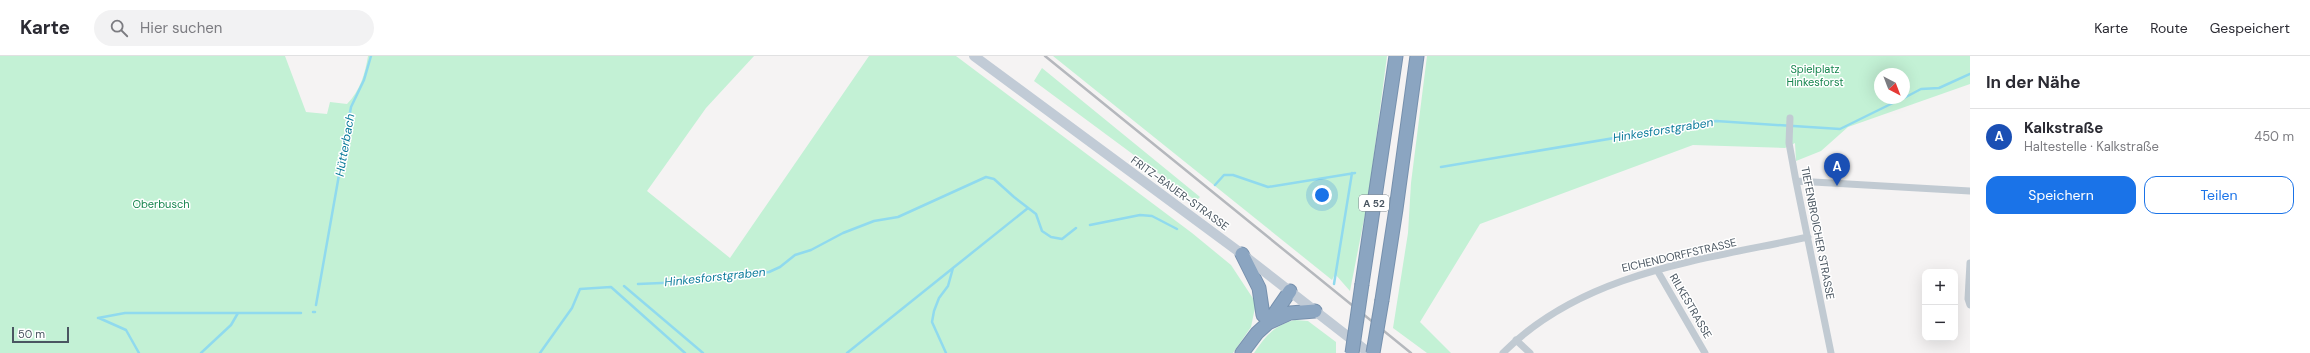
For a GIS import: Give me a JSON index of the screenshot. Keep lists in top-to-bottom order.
{
  "streets": {
    "highway": ["A 52"],
    "main road": ["FRITZ-BAUER-STRASSE"],
    "street": ["TIEFENBROICHER STRASSE", "EICHENDORFFSTRASSE", "RILKESTRASSE"]
  },
  "crossings": [
    ["TIEFENBROICHER STRASSE", "EICHENDORFFSTRASSE"],
    ["EICHENDORFFSTRASSE", "RILKESTRASSE"]
  ],
  "water": ["Hinkesforstgraben", "Hütterbach"],
  "parks": ["Spielplatz Hinkesforst", "Oberbusch"],
  "scale_bar": "50 m",
  "north": "bottom right",
  "page": {
    "header": "Karte",
    "search": "Hier suchen",
    "nav": ["Karte", "Route", "Gespeichert"],
    "heading": "In der Nähe",
    "list": [
      {
        "mark": "A",
        "name": "Kalkstraße",
        "note": "Haltestelle · Kalkstraße",
        "value": "450 m"
      }
    ],
    "pins": "A",
    "buttons": ["Speichern", "Teilen"],
    "map_buttons": ["+", "−"],
    "scale": "50 m"
  }
}
